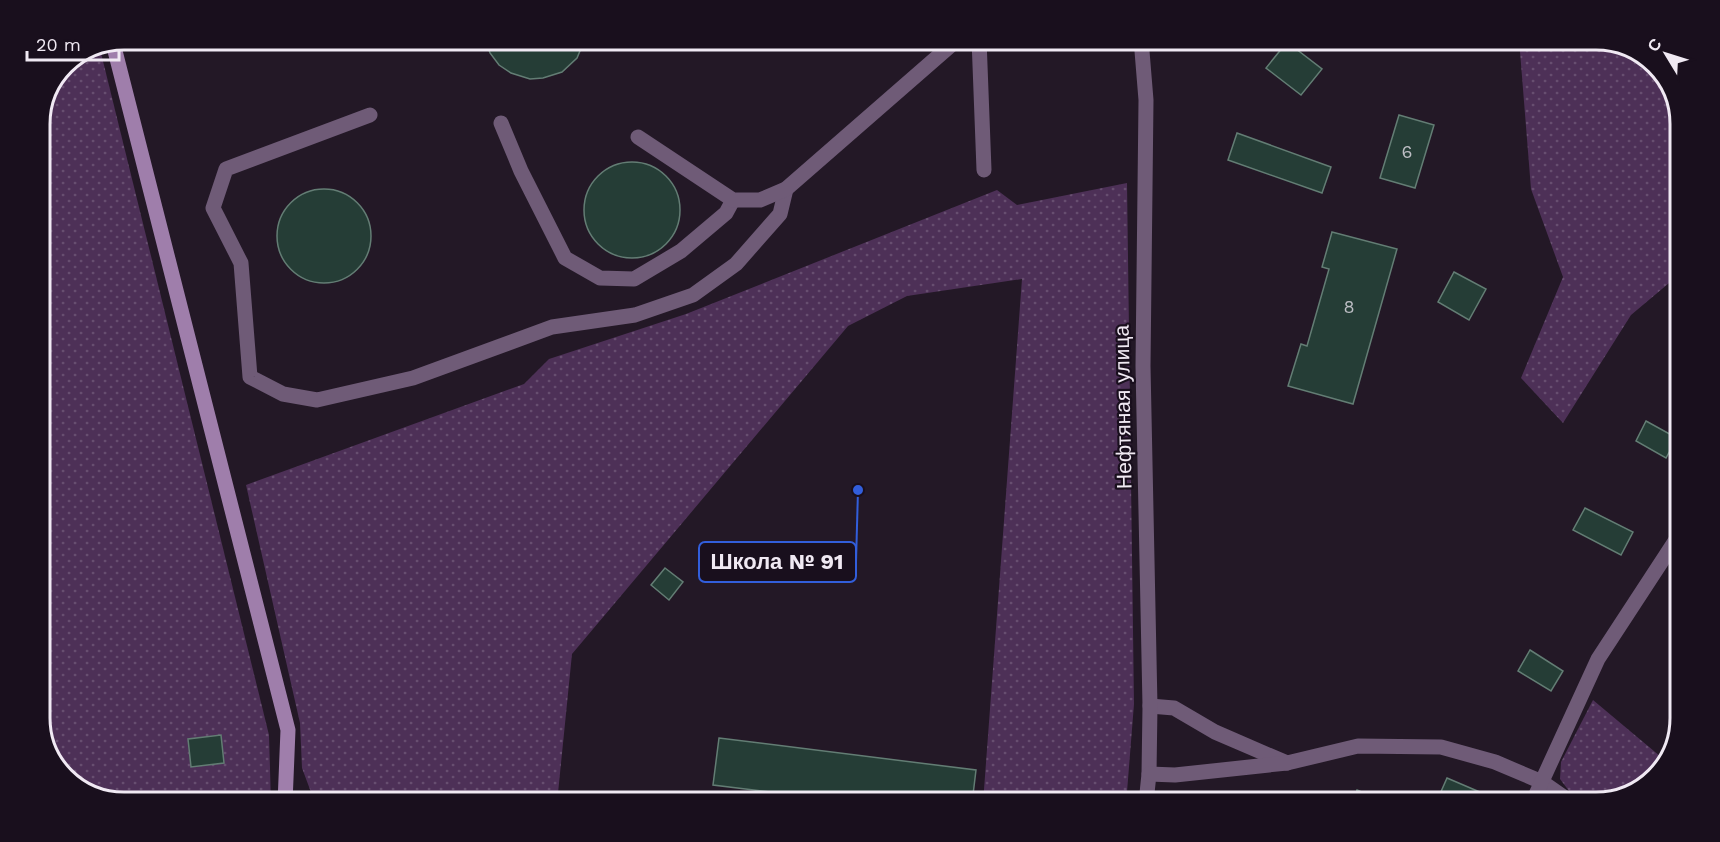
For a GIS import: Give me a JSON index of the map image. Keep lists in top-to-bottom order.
{
  "streets": {
    "street": ["Нефтяная улица"]
  },
  "places": ["Школа № 91"],
  "house_numbers": ["6", "8"],
  "scale_bar": "20 m",
  "north": "top left"
}
